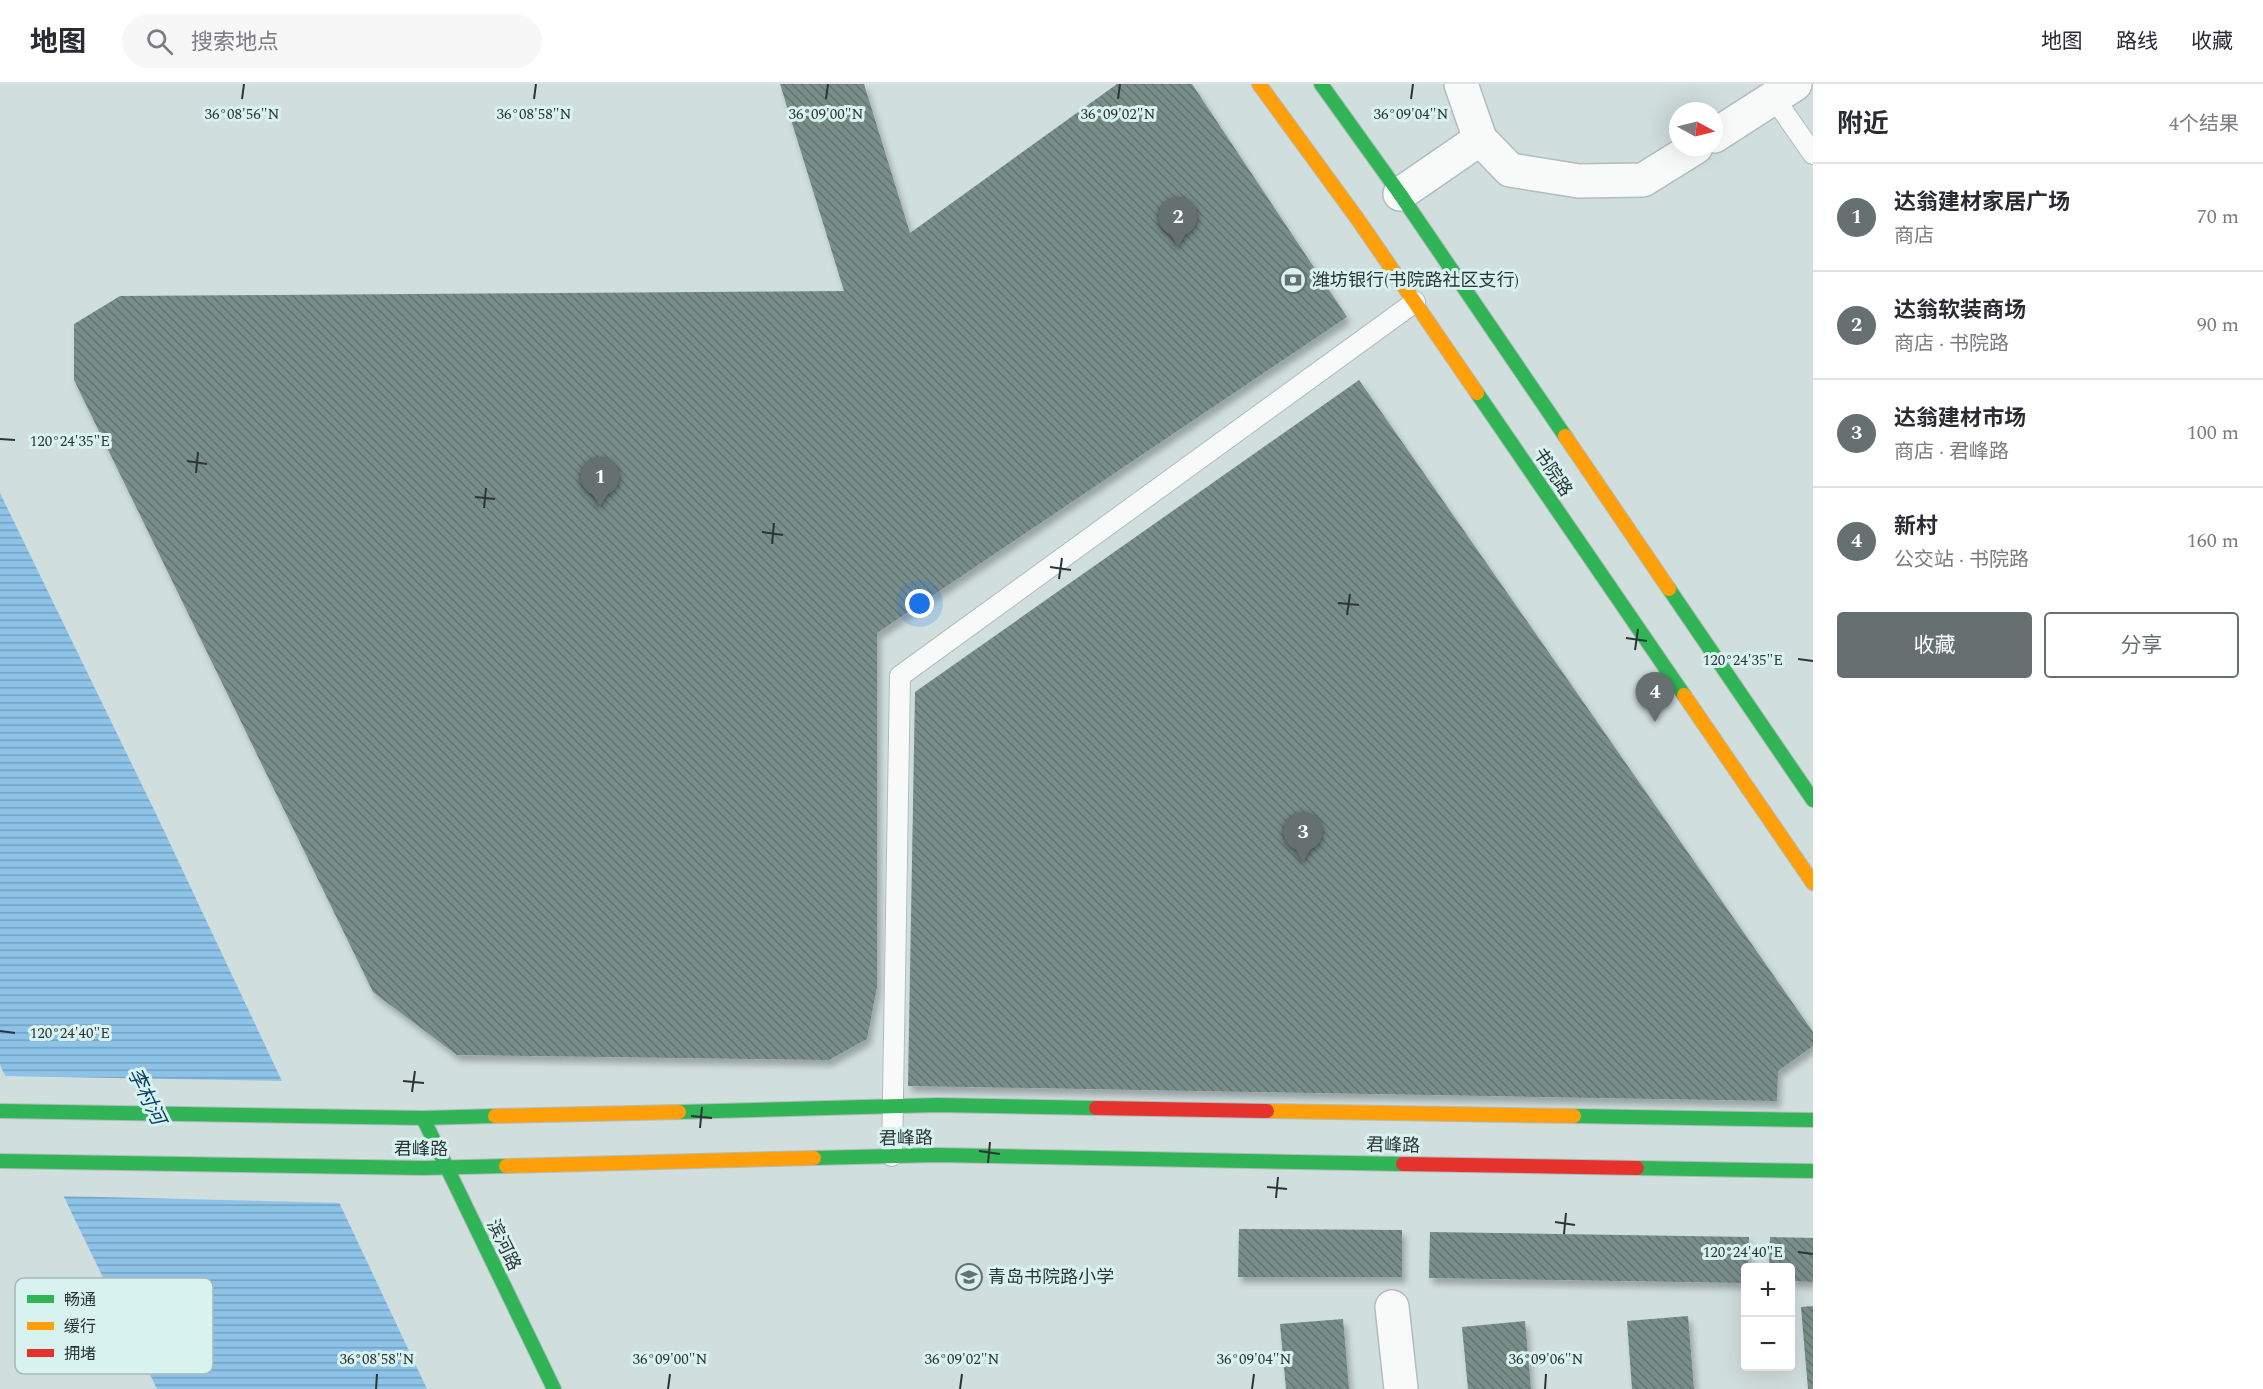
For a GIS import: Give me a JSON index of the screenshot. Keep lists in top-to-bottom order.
{
  "streets": {
    "main road": ["书院路", "君峰路", "滨河路"]
  },
  "crossings": [
    ["君峰路", "滨河路"]
  ],
  "water": ["李村河"],
  "places": {
    "bank": ["潍坊银行(书院路社区支行)"],
    "school or university": ["青岛书院路小学"]
  },
  "legend": ["畅通", "缓行", "拥堵"],
  "north": "right",
  "page": {
    "header": "地图",
    "search": "搜索地点",
    "nav": ["地图", "路线", "收藏"],
    "heading": ["附近", "4个结果"],
    "list": [
      {
        "mark": "1",
        "name": "达翁建材家居广场",
        "note": "商店",
        "value": "70 m"
      },
      {
        "mark": "2",
        "name": "达翁软装商场",
        "note": "商店 · 书院路",
        "value": "90 m"
      },
      {
        "mark": "3",
        "name": "达翁建材市场",
        "note": "商店 · 君峰路",
        "value": "100 m"
      },
      {
        "mark": "4",
        "name": "新村",
        "note": "公交站 · 书院路",
        "value": "160 m"
      }
    ],
    "pins": [
      "2",
      "1",
      "4",
      "3"
    ],
    "buttons": ["收藏", "分享"],
    "map_buttons": ["+", "−"]
  },
  "coordinates": [
    "36°08'56\"N",
    "36°08'58\"N",
    "36°09'00\"N",
    "36°09'02\"N",
    "36°09'04\"N",
    "120°24'35\"E",
    "120°24'40\"E",
    "36°09'06\"N"
  ]
}
